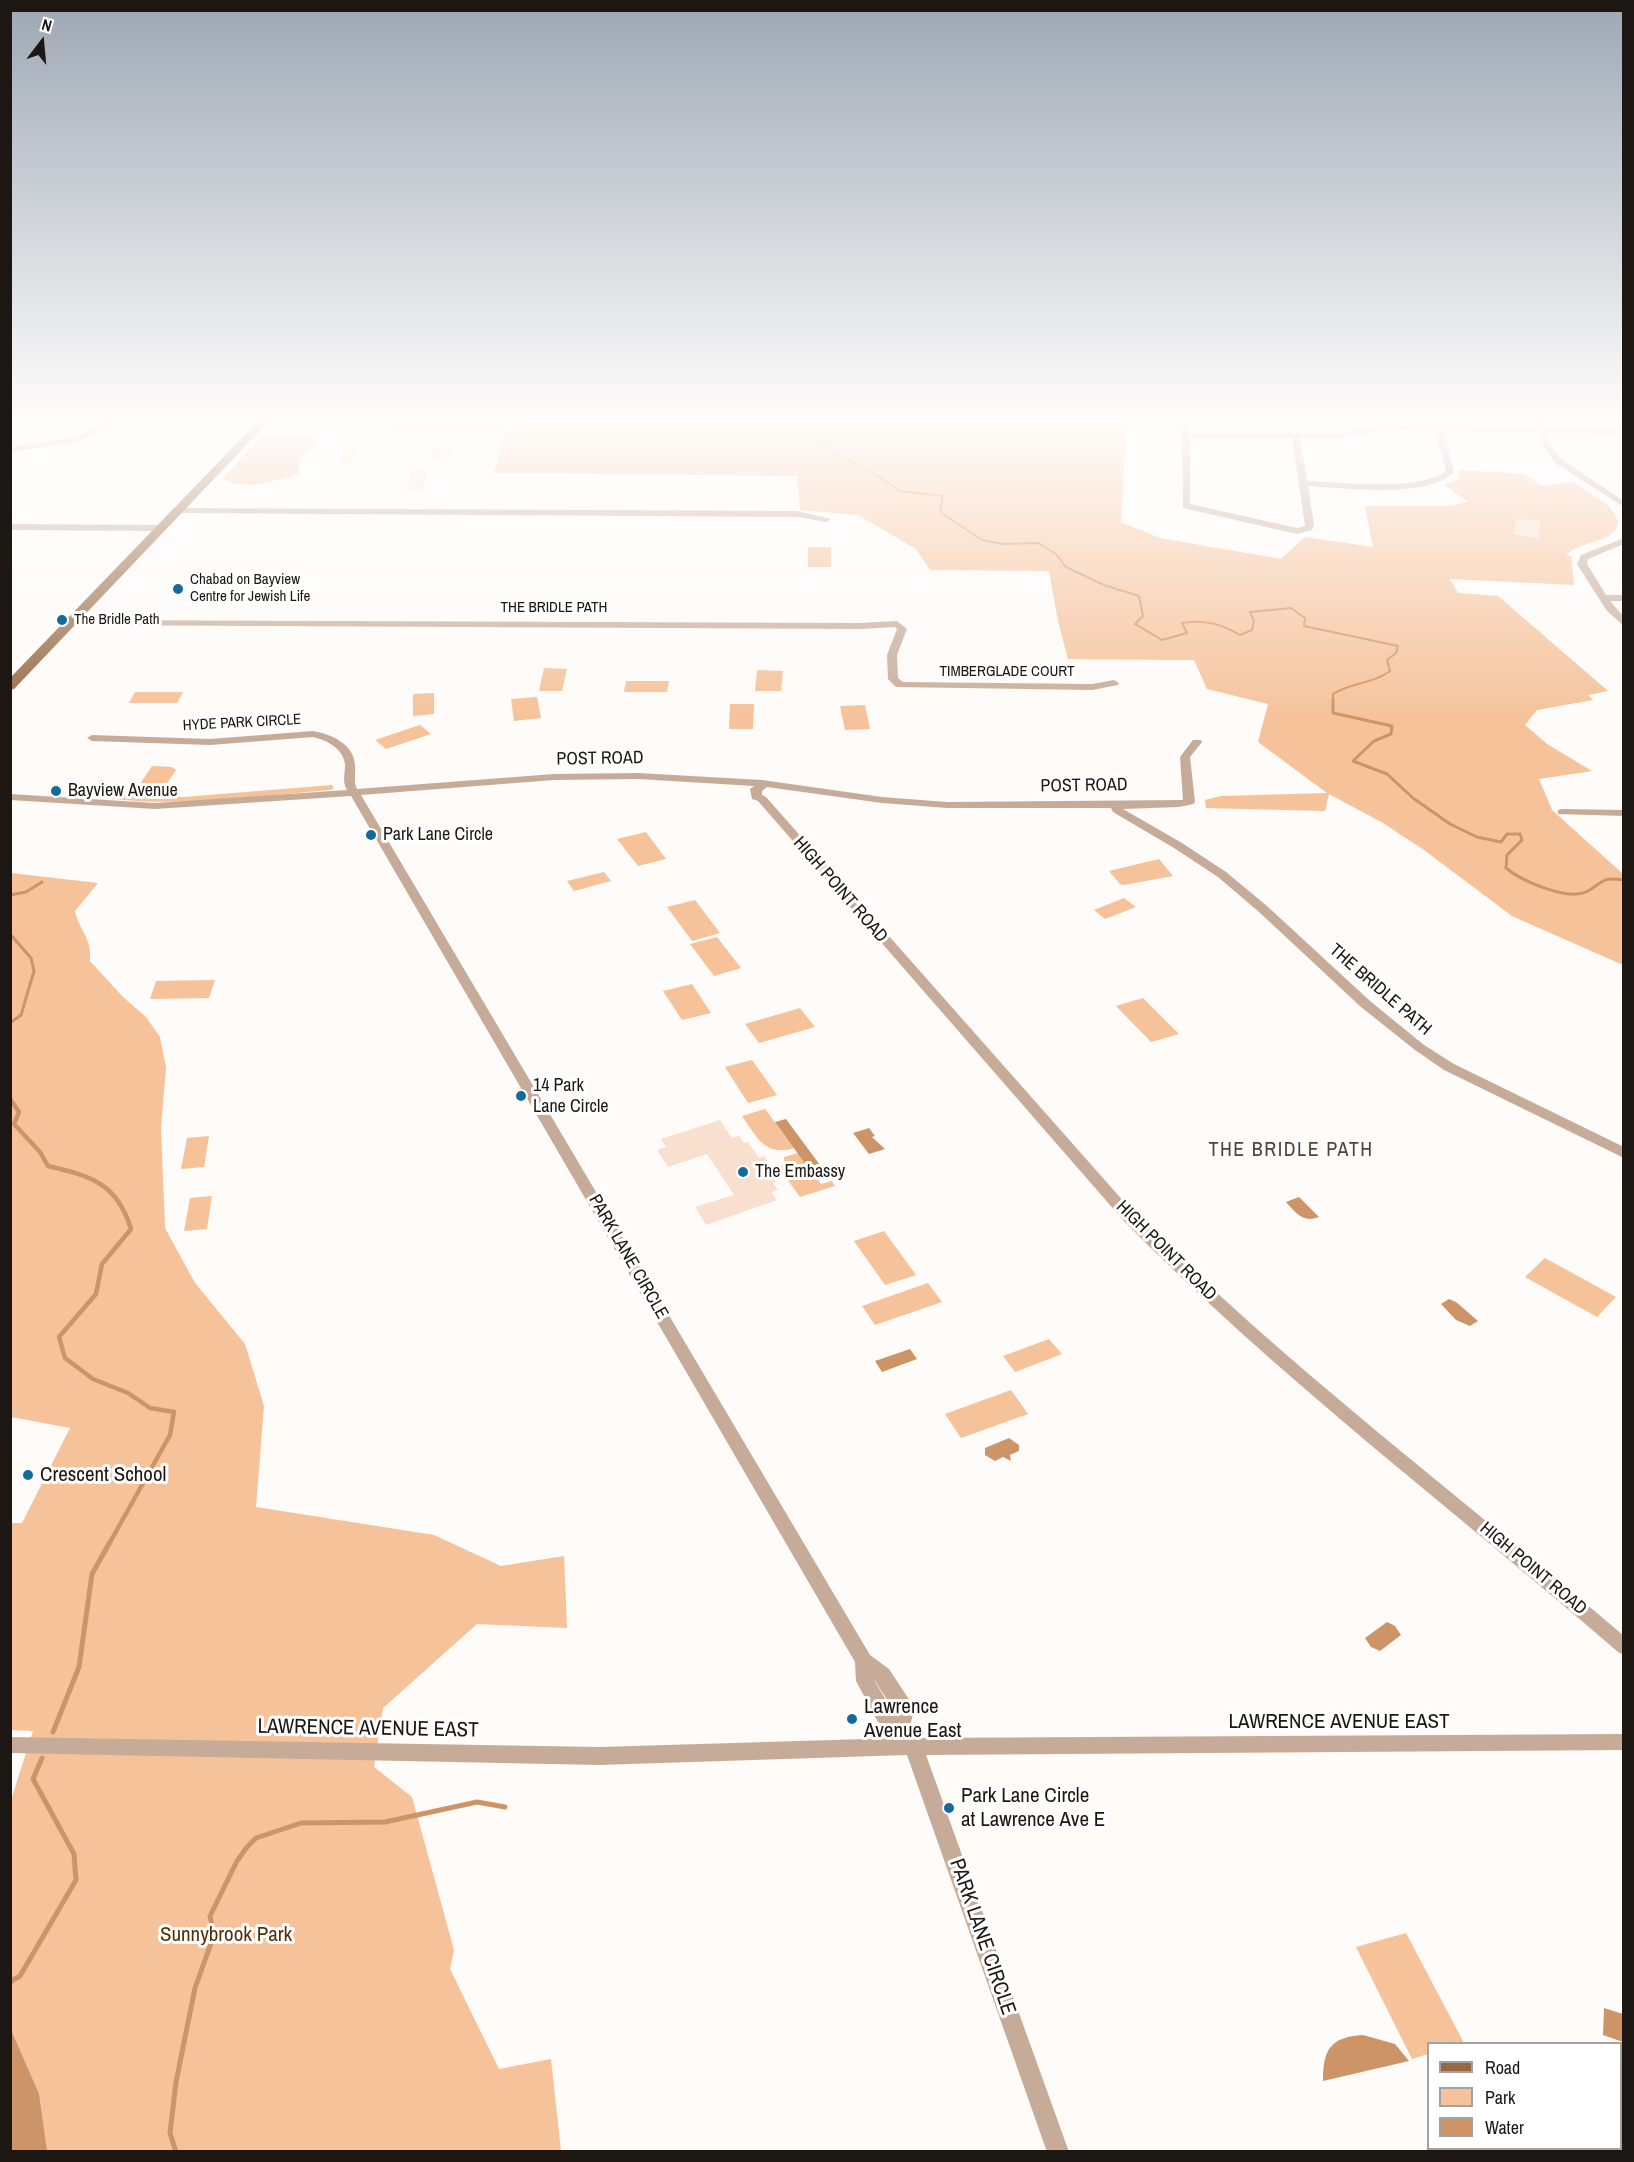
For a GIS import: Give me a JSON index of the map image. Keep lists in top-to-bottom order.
{
  "streets": {
    "street": [
      "THE BRIDLE PATH",
      "TIMBERGLADE COURT",
      "HYDE PARK CIRCLE",
      "POST ROAD",
      "HIGH POINT ROAD",
      "PARK LANE CIRCLE",
      "LAWRENCE AVENUE EAST"
    ]
  },
  "crossings": [
    ["THE BRIDLE PATH", "TIMBERGLADE COURT"],
    ["THE BRIDLE PATH", "POST ROAD"],
    ["HYDE PARK CIRCLE", "POST ROAD"],
    ["HYDE PARK CIRCLE", "PARK LANE CIRCLE"],
    ["POST ROAD", "HIGH POINT ROAD"],
    ["POST ROAD", "PARK LANE CIRCLE"],
    ["PARK LANE CIRCLE", "LAWRENCE AVENUE EAST"]
  ],
  "districts": ["THE BRIDLE PATH"],
  "parks": ["Sunnybrook Park"],
  "places": [
    "Chabad on Bayview Centre for Jewish Life",
    "The Bridle Path",
    "Bayview Avenue",
    "Park Lane Circle",
    "14 Park Lane Circle",
    "The Embassy",
    "Crescent School",
    "Lawrence Avenue East",
    "Park Lane Circle at Lawrence Ave E"
  ],
  "legend": ["Road", "Park", "Water"],
  "north": "top"
}
